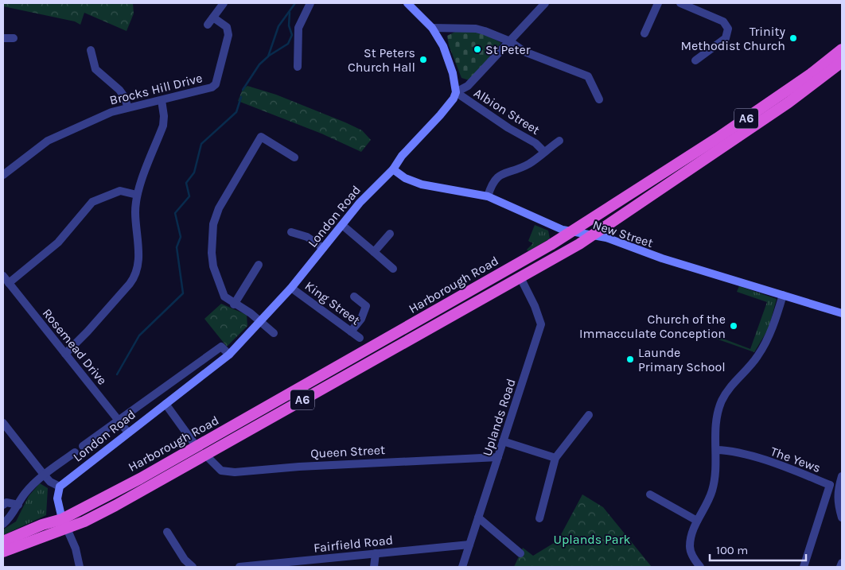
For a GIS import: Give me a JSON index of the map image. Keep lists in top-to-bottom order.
{
  "streets": {
    "highway": ["A6", "Harborough Road"],
    "main road": ["London Road", "New Street"],
    "street": [
      "Brocks Hill Drive",
      "Albion Street",
      "King Street",
      "Rosemead Drive",
      "Uplands Road",
      "Queen Street",
      "The Yews",
      "Fairfield Road"
    ]
  },
  "crossings": [
    ["Albion Street", "London Road"],
    ["A6", "New Street"],
    ["A6", "Harborough Road"],
    ["A6", "Uplands Road"],
    ["London Road", "New Street"],
    ["London Road", "King Street"],
    ["London Road", "Rosemead Drive"],
    ["Harborough Road", "Uplands Road"],
    ["Harborough Road", "Queen Street"],
    ["Uplands Road", "Queen Street"],
    ["Uplands Road", "Fairfield Road"]
  ],
  "parks": ["Uplands Park"],
  "places": [
    "Trinity Methodist Church",
    "St Peter",
    "St Peters Church Hall",
    "Church of the Immacculate Conception",
    "Launde Primary School"
  ],
  "scale_bar": "100 m"
}
